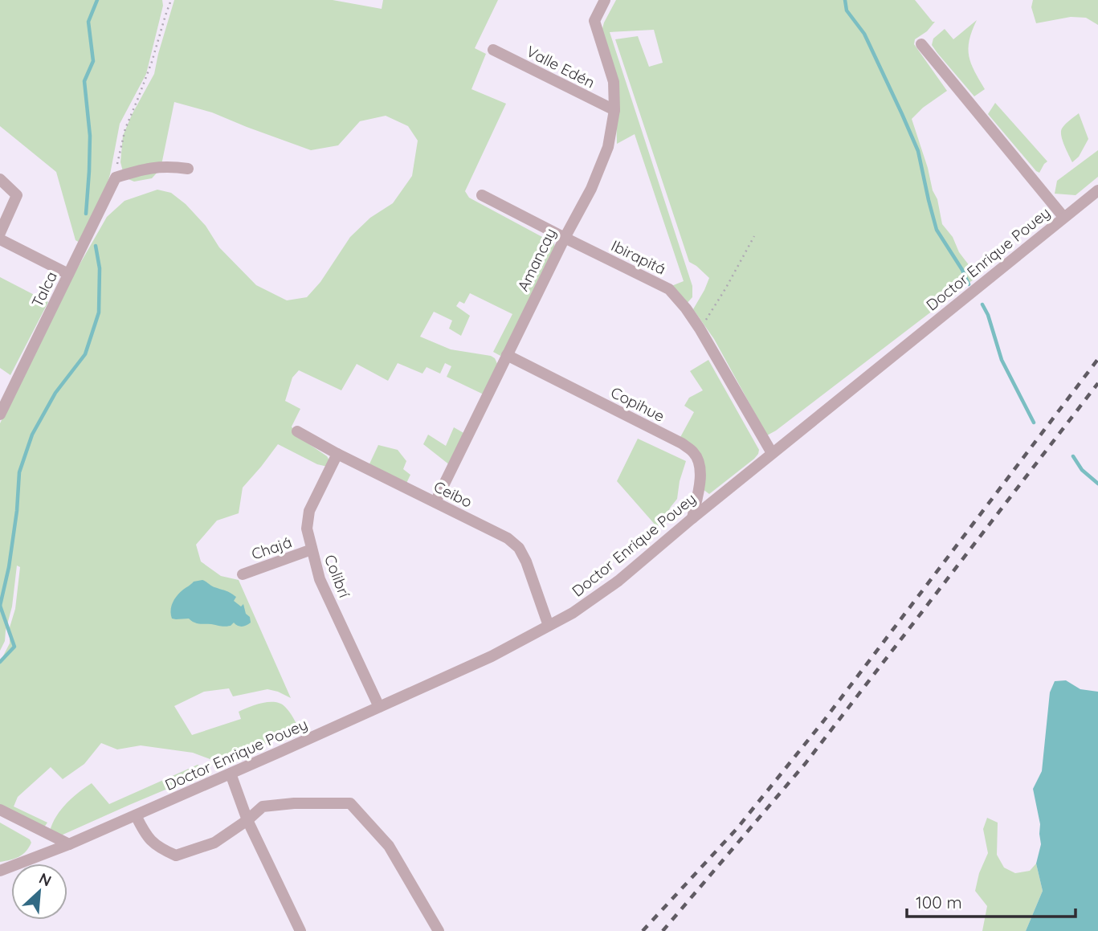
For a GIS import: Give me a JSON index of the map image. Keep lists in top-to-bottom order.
{
  "streets": {
    "street": [
      "Valle Edén",
      "Ibirapitá",
      "Doctor Enrique Pouey",
      "Amancay",
      "Talca",
      "Copihue",
      "Ceibo",
      "Chajá",
      "Colibrí"
    ]
  },
  "crossings": [
    ["Valle Edén", "Amancay"],
    ["Ibirapitá", "Doctor Enrique Pouey"],
    ["Ibirapitá", "Amancay"],
    ["Doctor Enrique Pouey", "Copihue"],
    ["Doctor Enrique Pouey", "Ceibo"],
    ["Doctor Enrique Pouey", "Colibrí"],
    ["Amancay", "Copihue"],
    ["Amancay", "Ceibo"],
    ["Ceibo", "Colibrí"],
    ["Chajá", "Colibrí"]
  ],
  "scale_bar": "100 m",
  "north": "top right"
}
